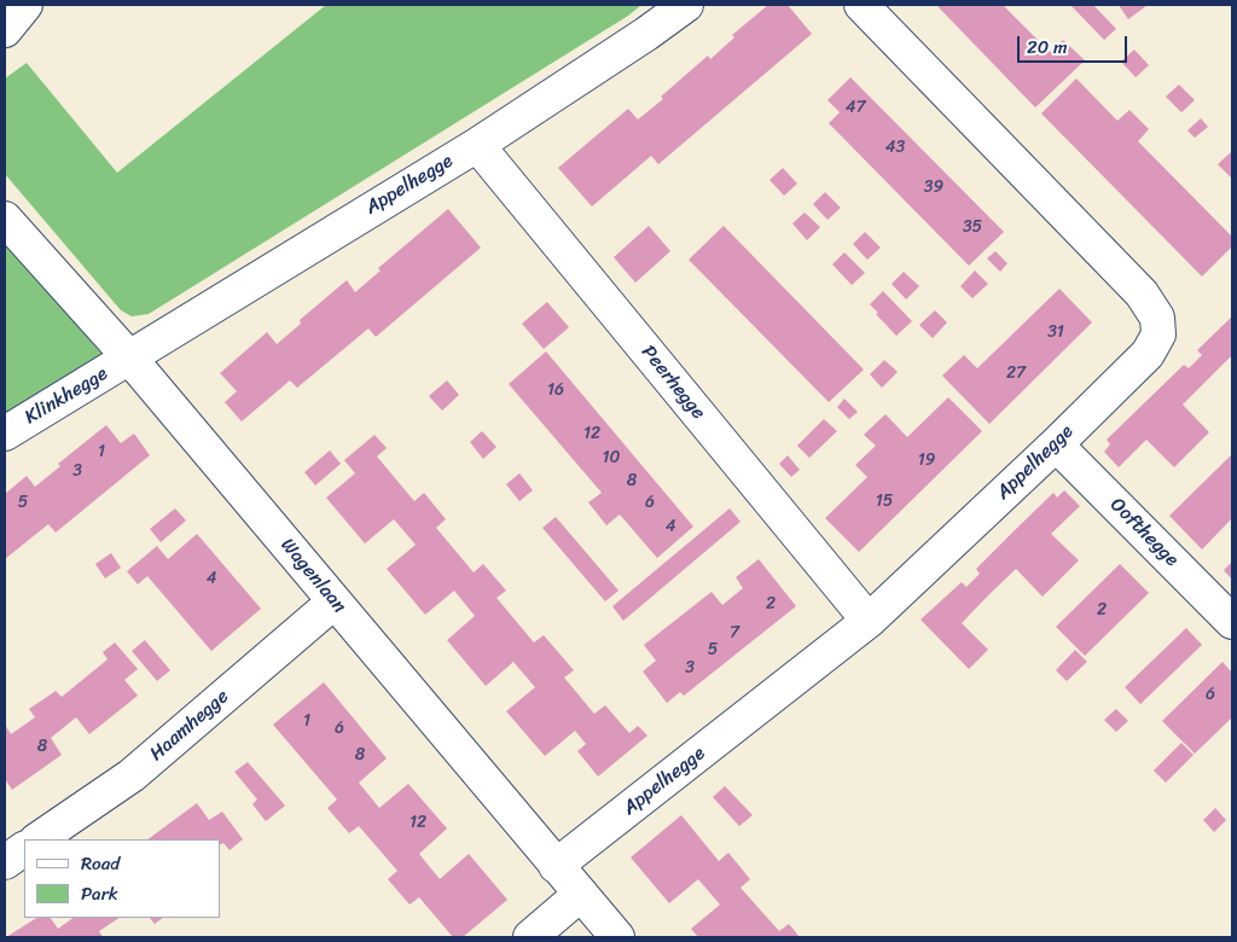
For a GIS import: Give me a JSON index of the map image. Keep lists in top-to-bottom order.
{
  "streets": {
    "street": [
      "Appelhegge",
      "Peerhegge",
      "Klinkhegge",
      "Oofthegge",
      "Wagenlaan",
      "Haamhegge"
    ]
  },
  "crossings": [
    ["Appelhegge", "Peerhegge"],
    ["Appelhegge", "Klinkhegge"],
    ["Appelhegge", "Oofthegge"],
    ["Appelhegge", "Wagenlaan"],
    ["Klinkhegge", "Wagenlaan"],
    ["Wagenlaan", "Haamhegge"]
  ],
  "house_numbers": [
    "47",
    "43",
    "39",
    "35",
    "31",
    "27",
    "16",
    "12",
    "1",
    "10",
    "19",
    "3",
    "8",
    "15",
    "5",
    "6",
    "4",
    "4",
    "2",
    "2",
    "7",
    "5",
    "3",
    "6",
    "1",
    "6",
    "8",
    "8",
    "12"
  ],
  "legend": ["Road", "Park"],
  "scale_bar": "20 m"
}
